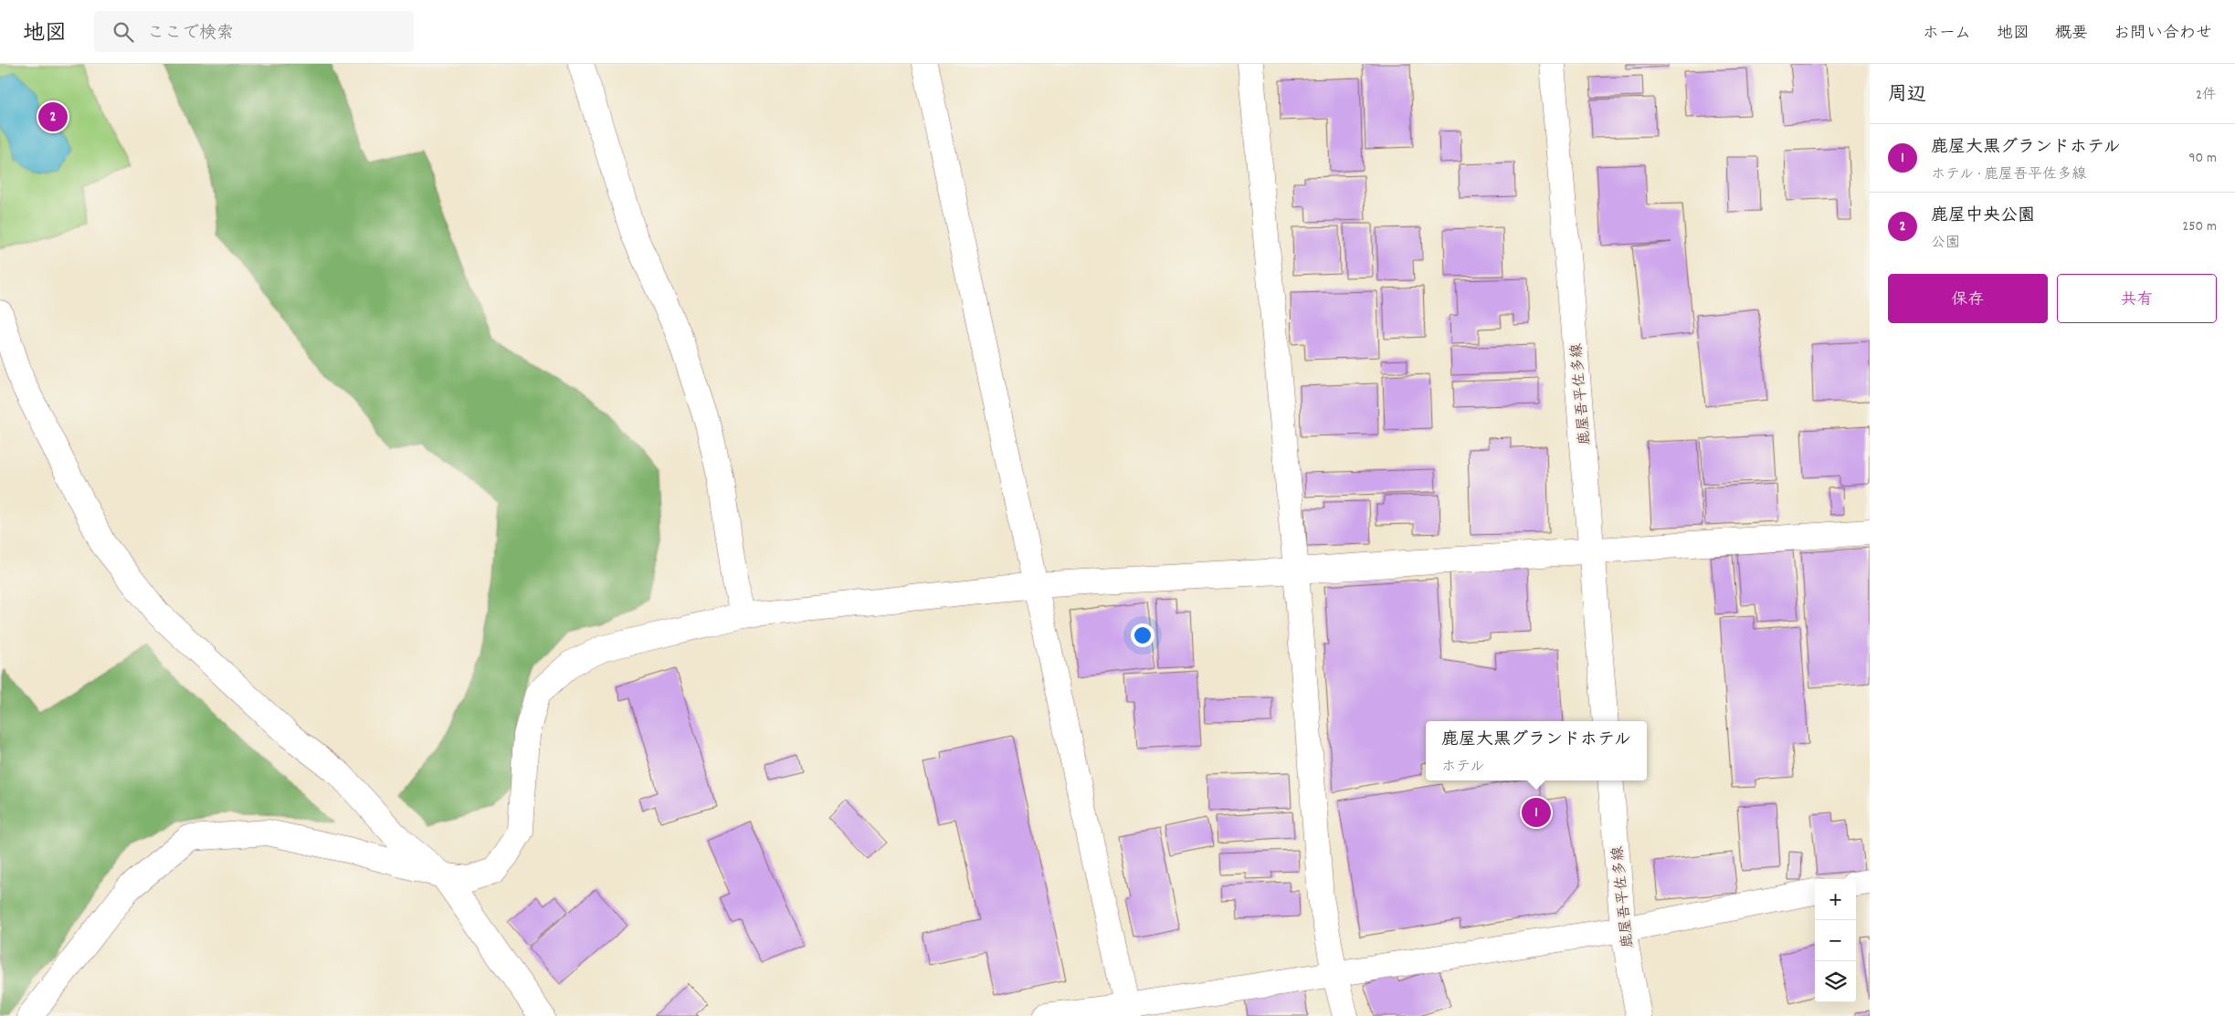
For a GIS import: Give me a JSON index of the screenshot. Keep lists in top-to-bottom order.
{
  "streets": {
    "street": ["鹿屋吾平佐多線"]
  },
  "page": {
    "header": "地図",
    "search": "ここで検索",
    "nav": [
      "ホーム",
      "地図",
      "概要",
      "お問い合わせ"
    ],
    "heading": ["周辺", "2件"],
    "pins": ["2", "1"],
    "list": [
      {
        "mark": "1",
        "name": "鹿屋大黒グランドホテル",
        "note": "ホテル · 鹿屋吾平佐多線",
        "value": "90 m"
      },
      {
        "mark": "2",
        "name": "鹿屋中央公園",
        "note": "公園",
        "value": "250 m"
      }
    ],
    "buttons": ["保存", "共有"],
    "popup": ["鹿屋大黒グランドホテル", "ホテル"],
    "map_buttons": ["+", "−"]
  }
}
